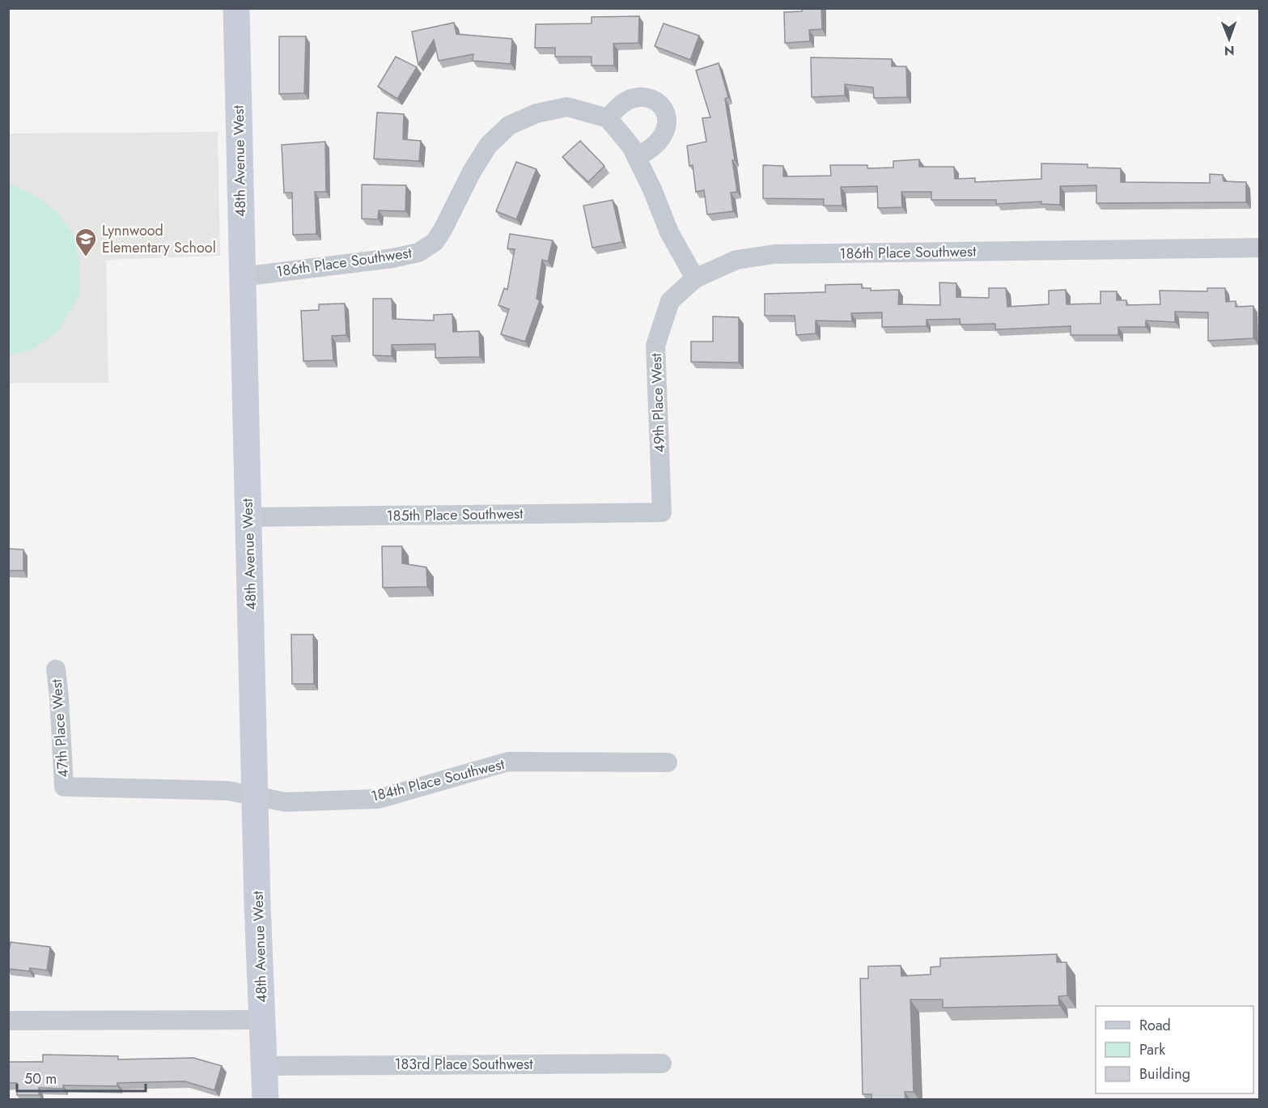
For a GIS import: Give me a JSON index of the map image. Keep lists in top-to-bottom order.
{
  "streets": {
    "street": [
      "48th Avenue West",
      "186th Place Southwest",
      "49th Place West",
      "185th Place Southwest",
      "47th Place West",
      "184th Place Southwest",
      "183rd Place Southwest"
    ]
  },
  "crossings": [
    ["48th Avenue West", "186th Place Southwest"],
    ["48th Avenue West", "185th Place Southwest"],
    ["48th Avenue West", "184th Place Southwest"],
    ["48th Avenue West", "183rd Place Southwest"],
    ["186th Place Southwest", "49th Place West"],
    ["49th Place West", "185th Place Southwest"],
    ["47th Place West", "184th Place Southwest"]
  ],
  "places": {
    "school or university": ["Lynnwood Elementary School"]
  },
  "legend": ["Road", "Park", "Building"],
  "scale_bar": "50 m",
  "north": "bottom"
}
